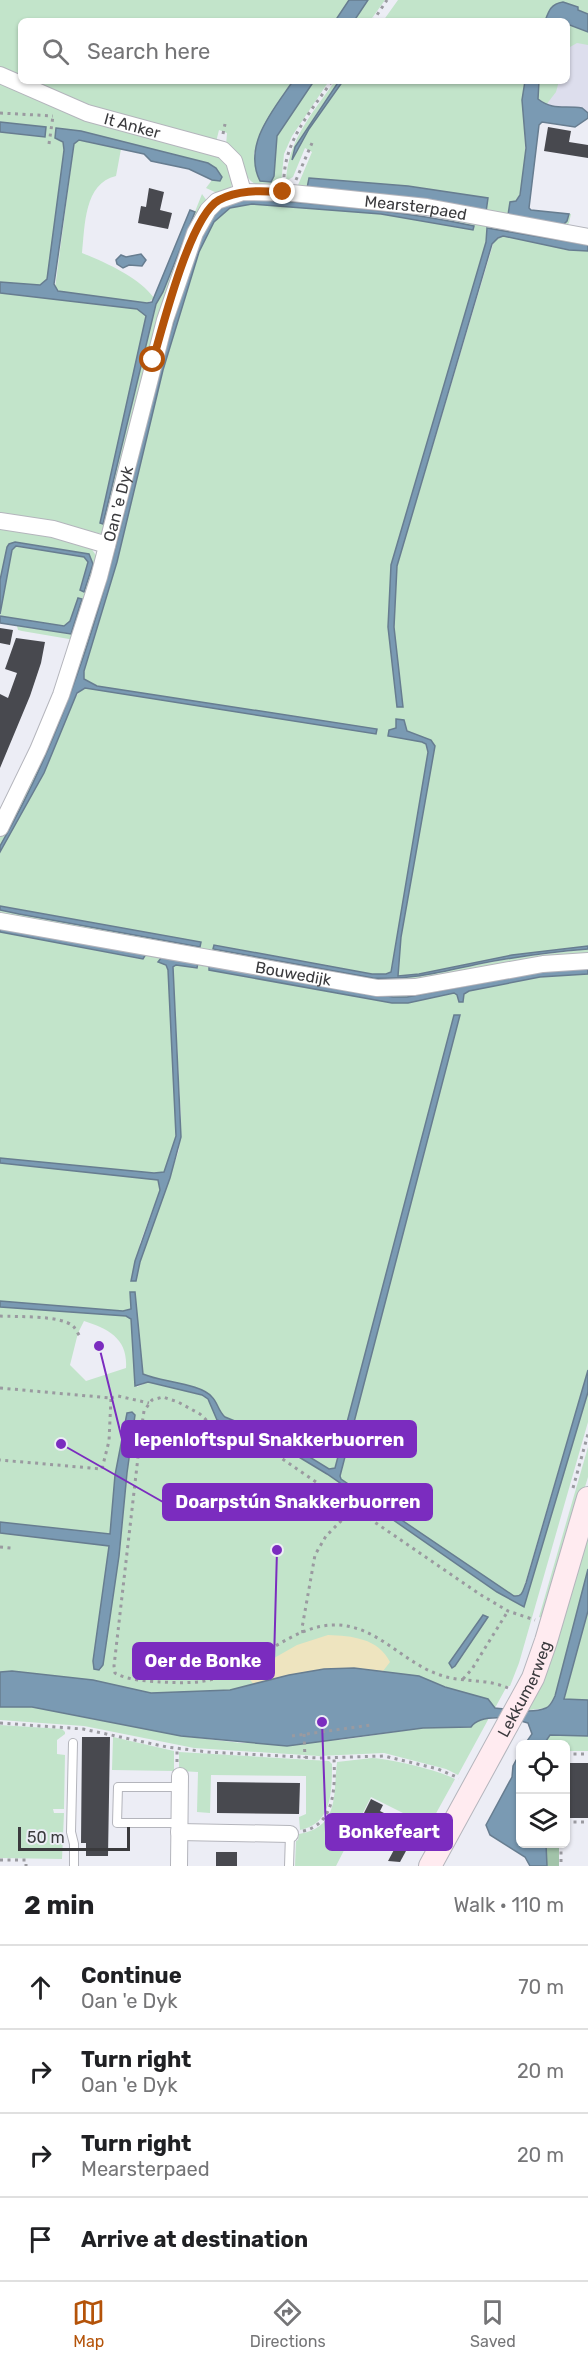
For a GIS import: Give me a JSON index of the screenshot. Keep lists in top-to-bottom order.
{
  "streets": {
    "main road": ["Lekkumerweg"],
    "street": [
      "It Anker",
      "Mearsterpaed",
      "Oan 'e Dyk",
      "Bouwedijk"
    ]
  },
  "crossings": [
    ["It Anker", "Mearsterpaed"],
    ["It Anker", "Oan 'e Dyk"],
    ["Mearsterpaed", "Oan 'e Dyk"]
  ],
  "places": [
    "Iepenloftspul Snakkerbuorren",
    "Doarpstún Snakkerbuorren",
    "Oer de Bonke",
    "Bonkefeart"
  ],
  "scale_bar": "50 m",
  "page": {
    "search": "Search here",
    "scale": "50 m",
    "heading": ["2 min", "Walk · 110 m"],
    "list": [
      ["Continue", "Oan 'e Dyk", "70 m"],
      ["Turn right", "Oan 'e Dyk", "20 m"],
      ["Turn right", "Mearsterpaed", "20 m"],
      "Arrive at destination"
    ],
    "nav": ["Map", "Directions", "Saved"]
  }
}
